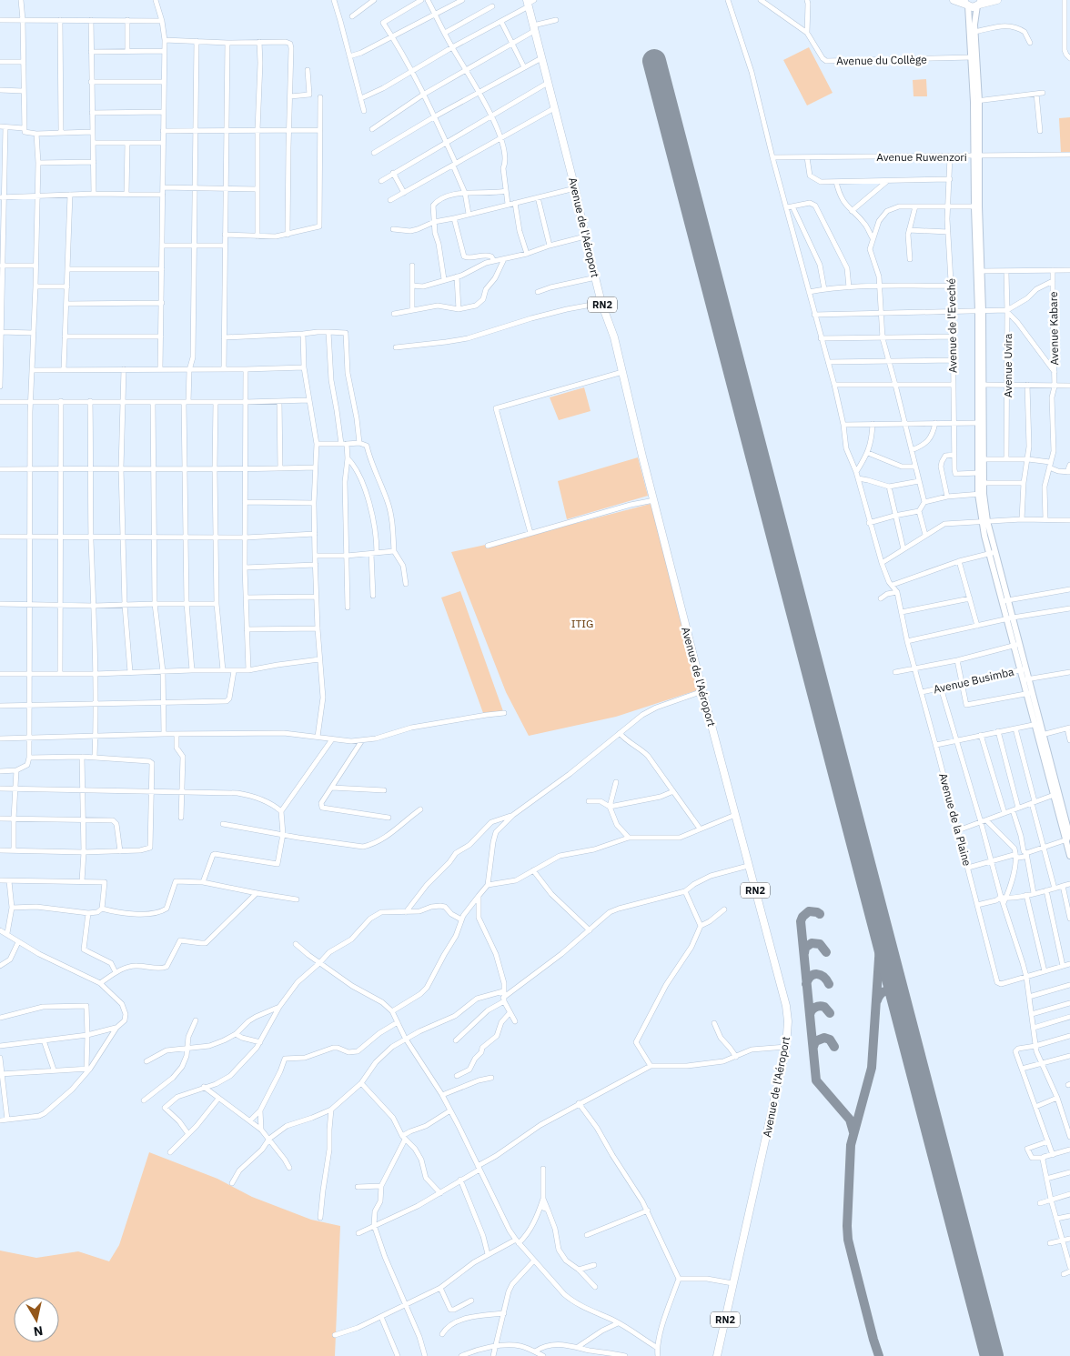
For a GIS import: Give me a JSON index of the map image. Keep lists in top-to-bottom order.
{
  "streets": {
    "highway": ["Avenue de l'Aéroport", "RN2"],
    "street": [
      "Avenue du Collège",
      "Avenue Ruwenzori",
      "Avenue de l'Eveché",
      "Avenue Kabare",
      "Avenue Uvira",
      "Avenue Busimba",
      "Avenue de la Plaine"
    ]
  },
  "crossings": [
    ["Avenue Ruwenzori", "Avenue de l'Eveché"],
    ["Avenue Ruwenzori", "Avenue de la Plaine"],
    ["Avenue Busimba", "Avenue de la Plaine"]
  ],
  "parks": ["ITIG"],
  "north": "bottom"
}
